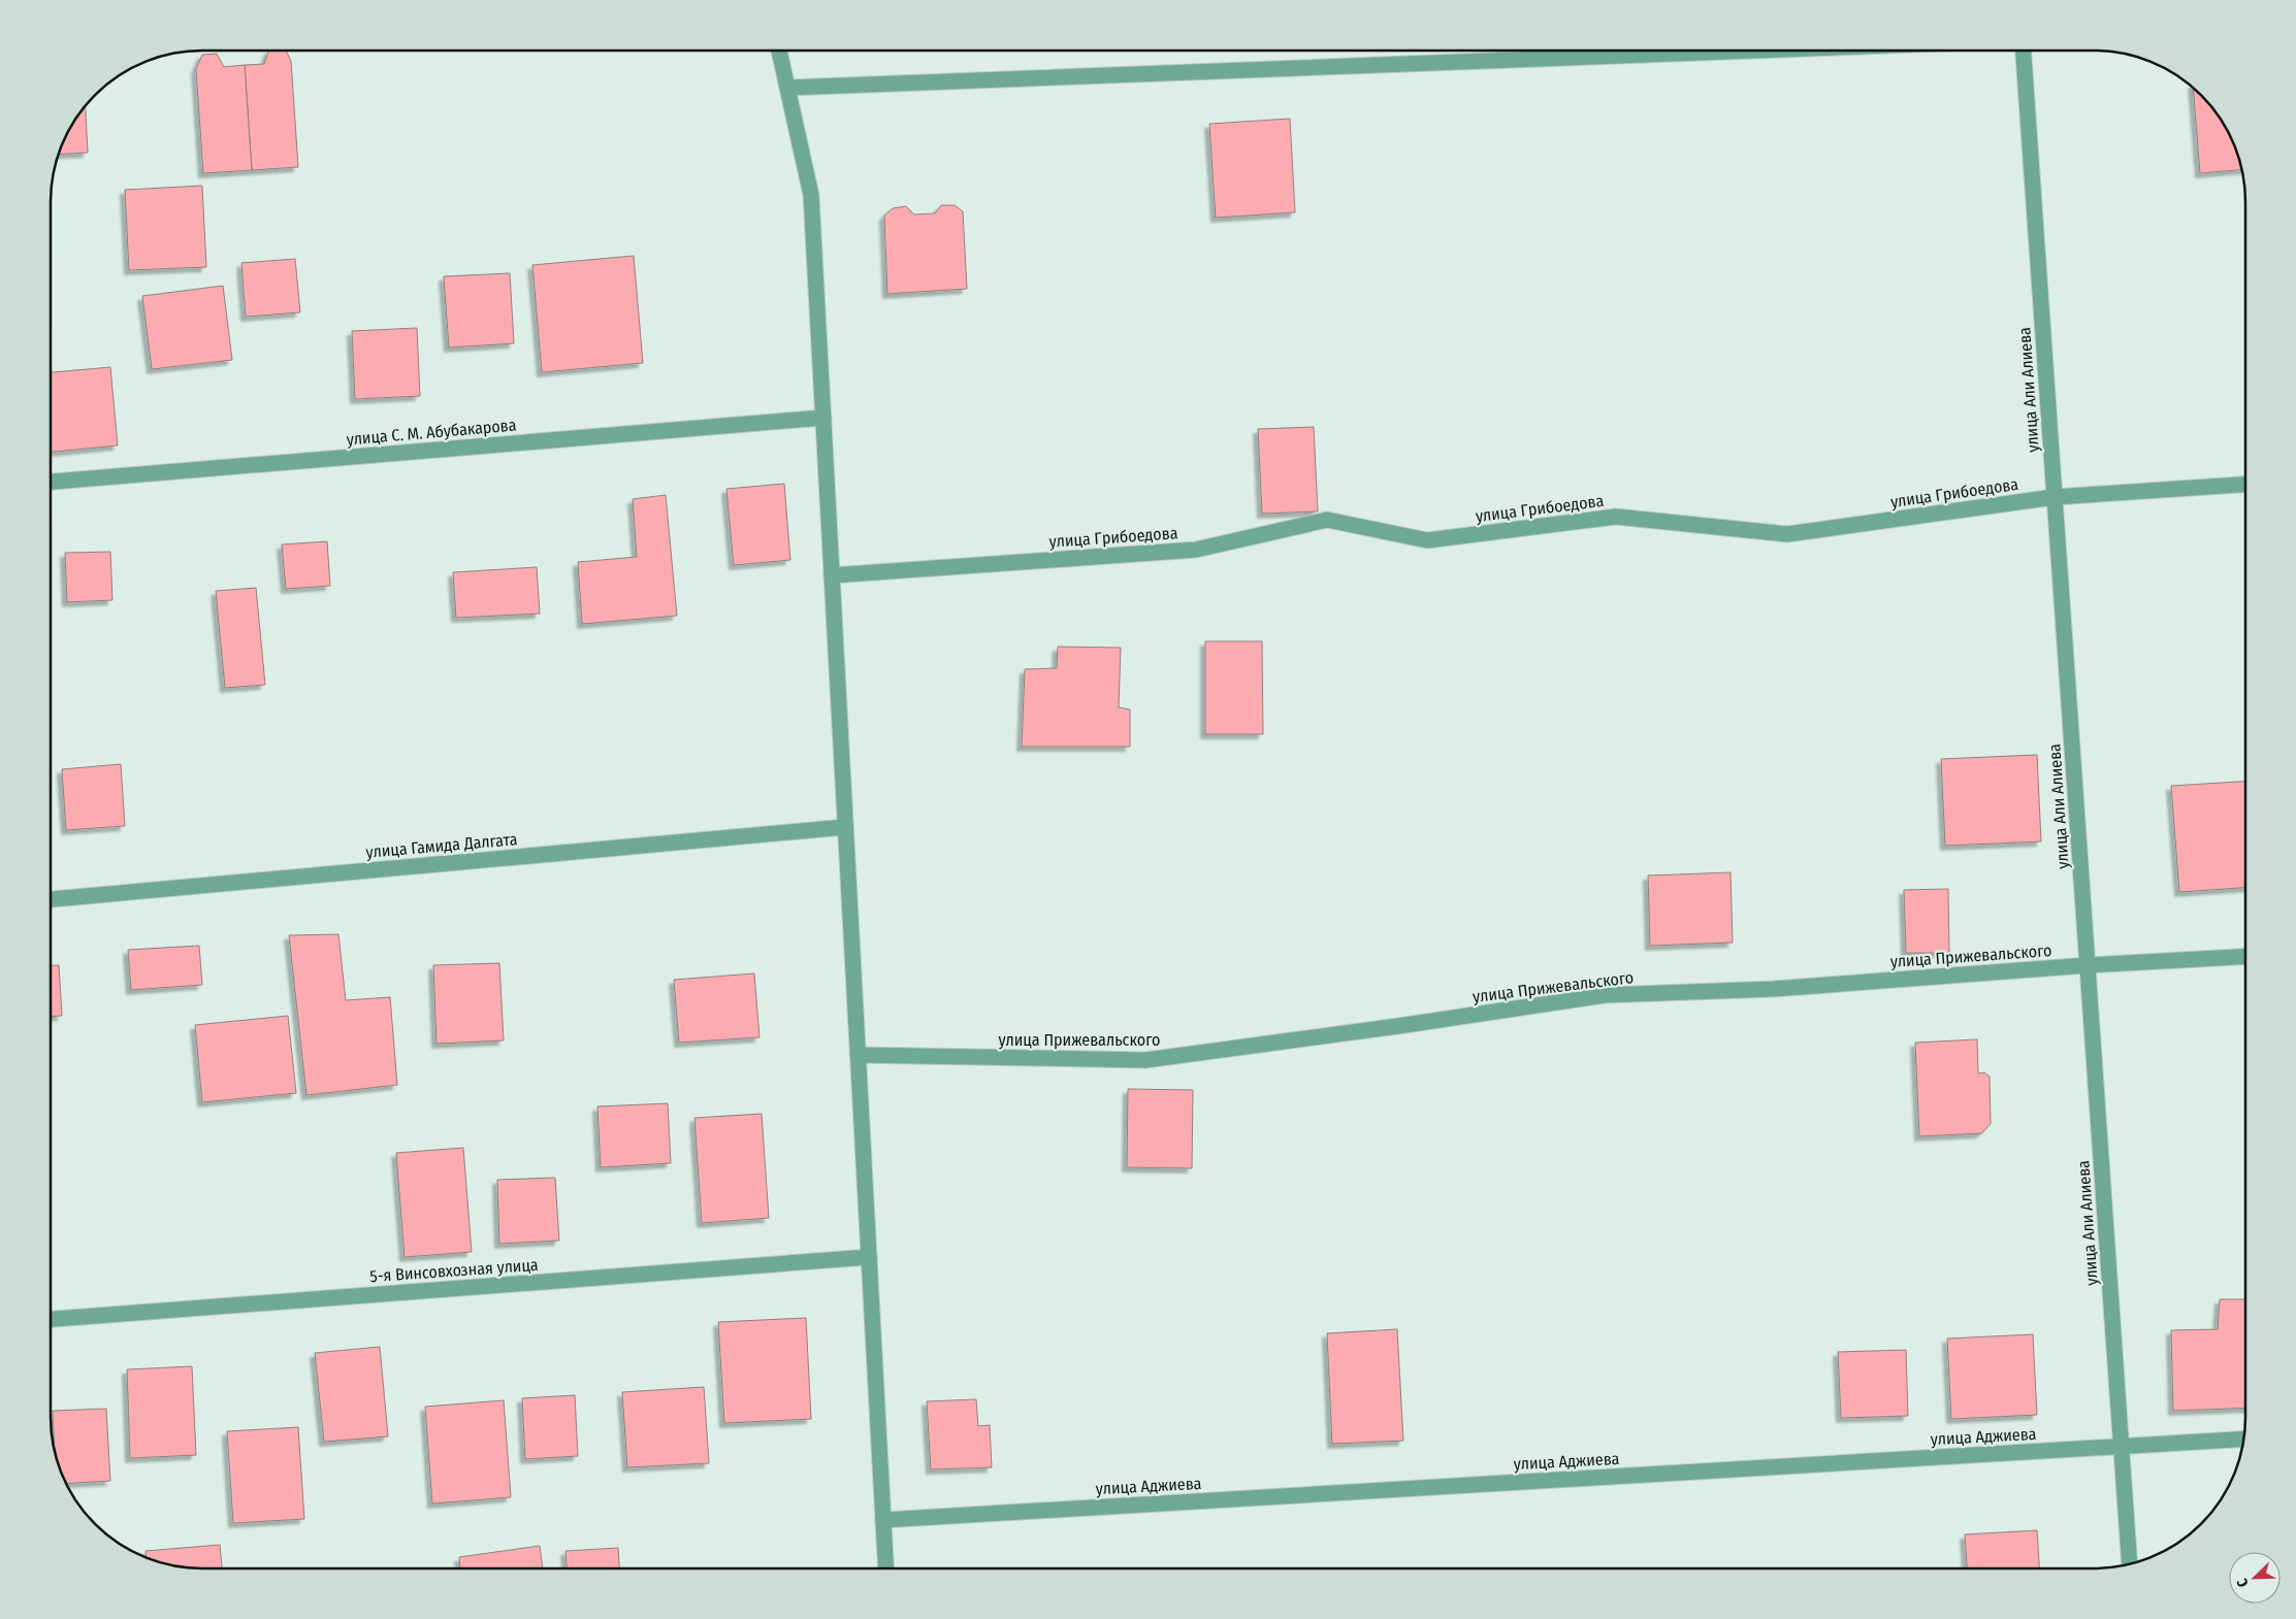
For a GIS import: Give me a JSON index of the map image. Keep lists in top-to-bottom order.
{
  "streets": {
    "street": [
      "улица Али Алиева",
      "улица С. М. Абубакарова",
      "улица Грибоедова",
      "улица Гамида Далгата",
      "улица Прижевальского",
      "5-я Винсовхозная улица",
      "улица Аджиева"
    ]
  },
  "crossings": [
    ["улица Али Алиева", "улица Грибоедова"],
    ["улица Али Алиева", "улица Прижевальского"],
    ["улица Али Алиева", "улица Аджиева"]
  ],
  "north": "bottom left"
}
